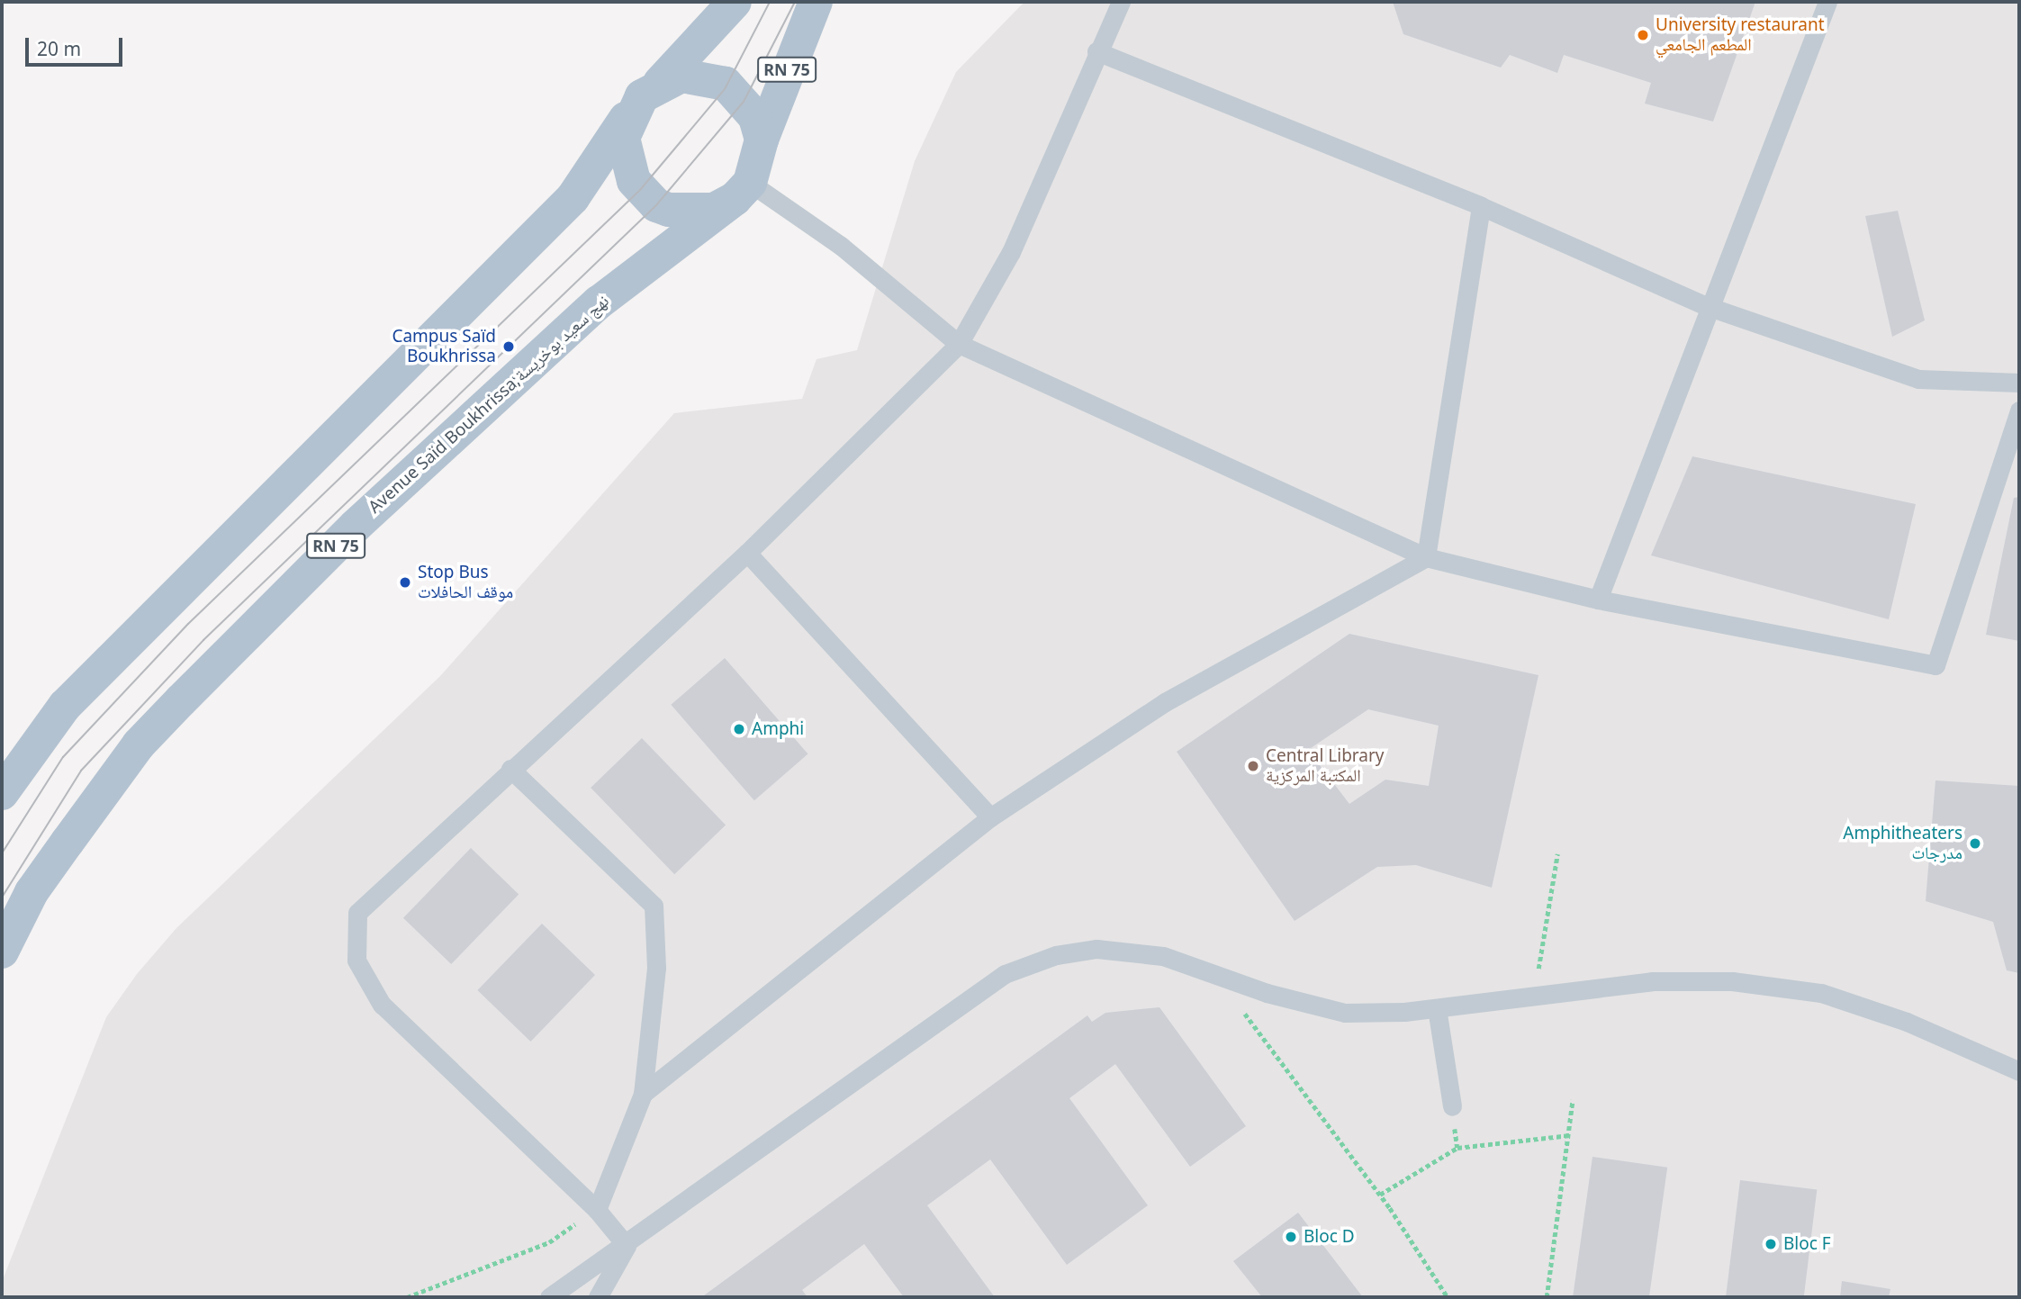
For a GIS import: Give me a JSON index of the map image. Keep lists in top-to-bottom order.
{
  "streets": {
    "main road": ["RN 75", "Avenue Saïd Boukhrissa;نهج سعيد بوخريسة"]
  },
  "crossings": [
    ["RN 75", "Avenue Saïd Boukhrissa;نهج سعيد بوخريسة"]
  ],
  "places": [
    "University restaurant المطعم الجامعي",
    "Campus Saïd Boukhrissa",
    "Stop Bus موقف الحافلات",
    "Amphi",
    "Central Library المكتبة المركزية",
    "Amphitheaters مدرجات",
    "Bloc D",
    "Bloc F"
  ],
  "scale_bar": "20 m"
}
